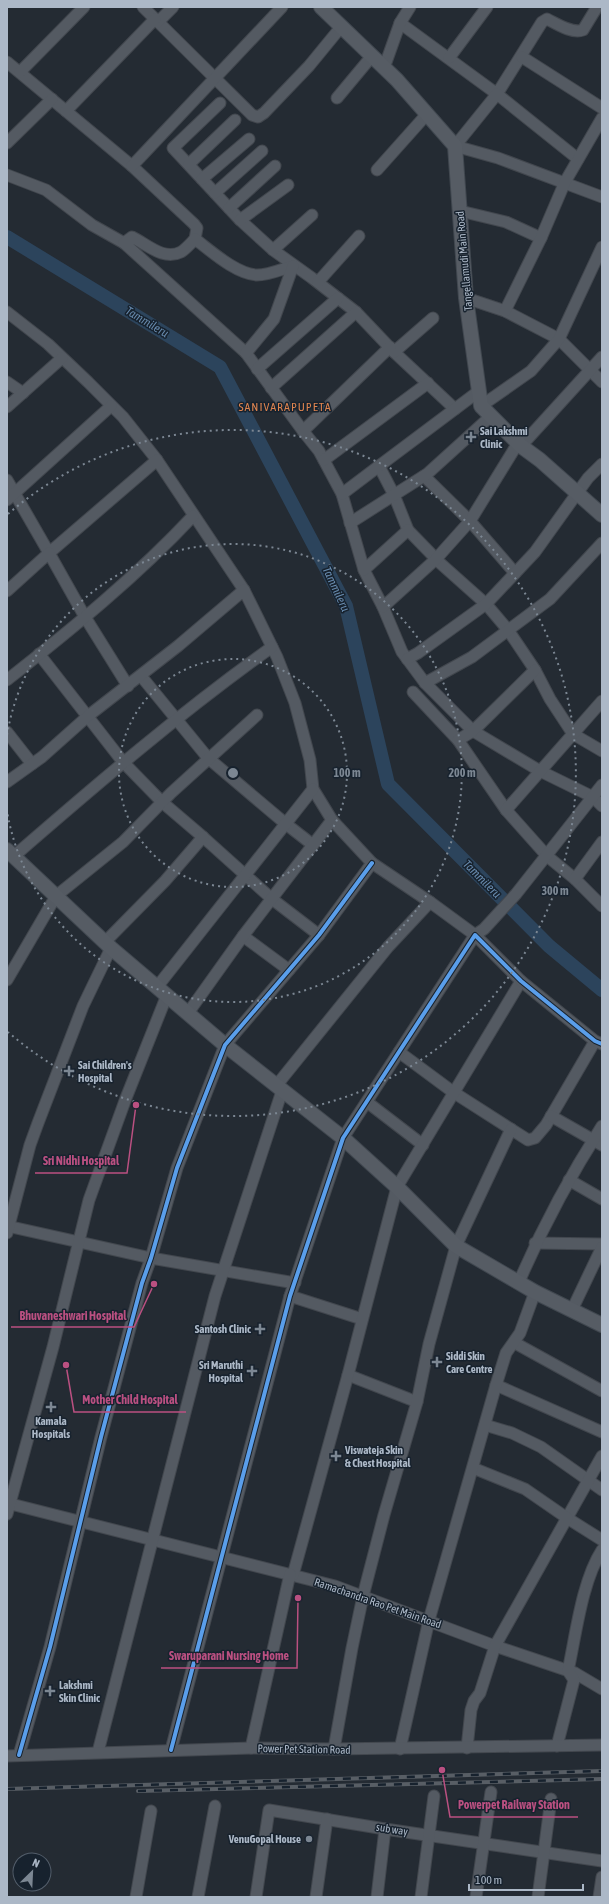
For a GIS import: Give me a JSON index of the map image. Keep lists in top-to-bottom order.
{
  "streets": {
    "main road": ["Tangellamudi Main Road"],
    "street": ["Ramachandra Rao Pet Main Road", "Power Pet Station Road", "sub way"]
  },
  "districts": ["SANIVARAPUPETA"],
  "water": ["Tammileru"],
  "places": {
    "health": [
      "Sai Lakshmi Clinic",
      "Sai Children's Hospital",
      "Santosh Clinic",
      "Siddi Skin Care Centre",
      "Sri Maruthi Hospital",
      "Kamala Hospitals",
      "Viswateja Skin & Chest Hospital",
      "Lakshmi Skin Clinic"
    ],
    "other": [
      "Sri Nidhi Hospital",
      "Bhuvaneshwari Hospital",
      "Mother Child Hospital",
      "Swaruparani Nursing Home",
      "Powerpet Railway Station",
      "VenuGopal House"
    ]
  },
  "scale_bar": "100 m",
  "north": "top right",
  "rings": ["100 m", "200 m", "300 m"]
}
